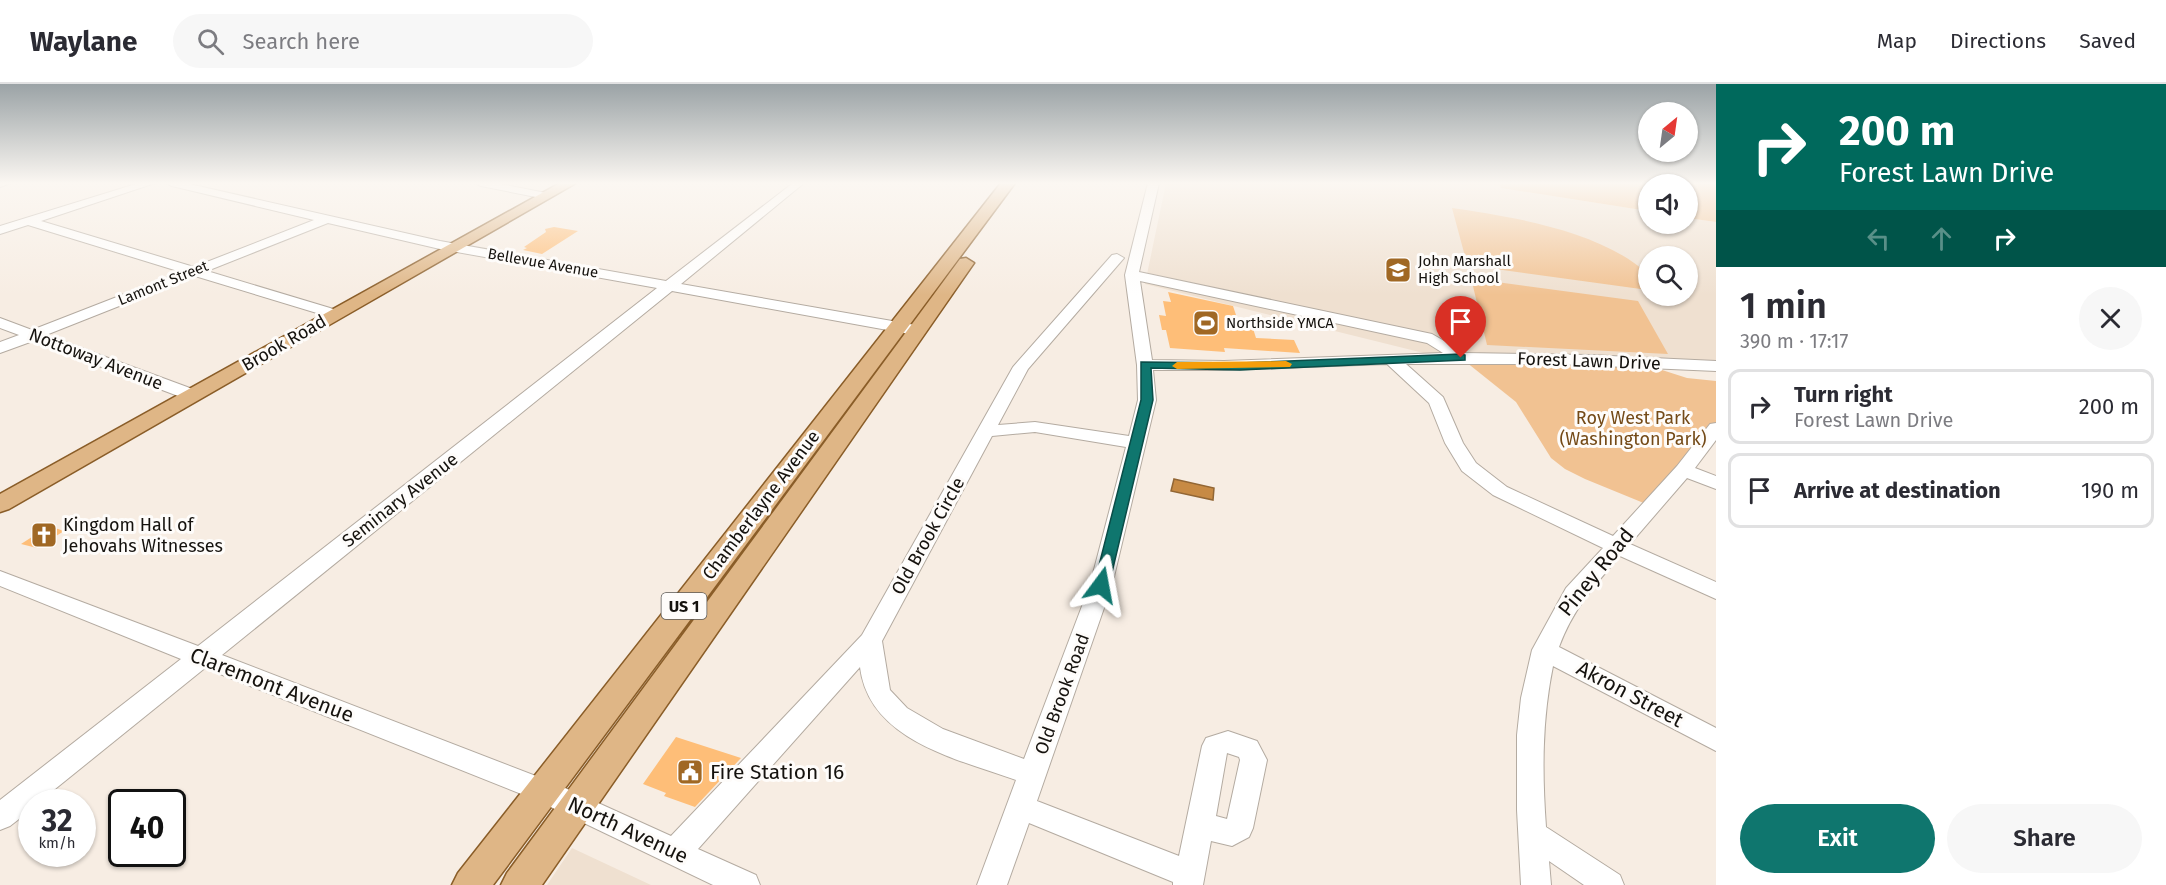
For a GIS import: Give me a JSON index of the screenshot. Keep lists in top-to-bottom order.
{
  "streets": {
    "main road": ["Brook Road", "Chamberlayne Avenue", "US 1"],
    "street": [
      "Bellevue Avenue",
      "Lamont Street",
      "Nottoway Avenue",
      "Forest Lawn Drive",
      "Seminary Avenue",
      "Old Brook Circle",
      "Piney Road",
      "Claremont Avenue",
      "Old Brook Road",
      "Akron Street",
      "North Avenue"
    ]
  },
  "crossings": [
    ["Bellevue Avenue", "Brook Road"],
    ["Bellevue Avenue", "Seminary Avenue"],
    ["Bellevue Avenue", "Chamberlayne Avenue"],
    ["Bellevue Avenue", "US 1"],
    ["Lamont Street", "Nottoway Avenue"],
    ["Brook Road", "Nottoway Avenue"],
    ["Forest Lawn Drive", "Old Brook Road"],
    ["Seminary Avenue", "Claremont Avenue"],
    ["Chamberlayne Avenue", "US 1"],
    ["Chamberlayne Avenue", "Claremont Avenue"],
    ["Chamberlayne Avenue", "North Avenue"],
    ["Old Brook Circle", "North Avenue"],
    ["Piney Road", "Akron Street"],
    ["Claremont Avenue", "North Avenue"]
  ],
  "parks": ["Roy West Park (Washington Park)"],
  "places": {
    "school or university": ["John Marshall High School"],
    "sports": ["Northside YMCA"],
    "church": ["Kingdom Hall of Jehovahs Witnesses"],
    "public building": ["Fire Station 16"]
  },
  "north": "top right",
  "page": {
    "header": "Waylane",
    "search": "Search here",
    "nav": ["Map", "Directions", "Saved"],
    "turn": ["200 m", "Forest Lawn Drive"],
    "heading": ["1 min", "390 m · 17:17"],
    "list": [
      {
        "name": "Turn right",
        "note": "Forest Lawn Drive",
        "value": "200 m"
      },
      {
        "name": "Arrive at destination",
        "value": "190 m"
      }
    ],
    "speed": "32 km/h",
    "limit": "40",
    "buttons": ["Exit", "Share"]
  }
}
